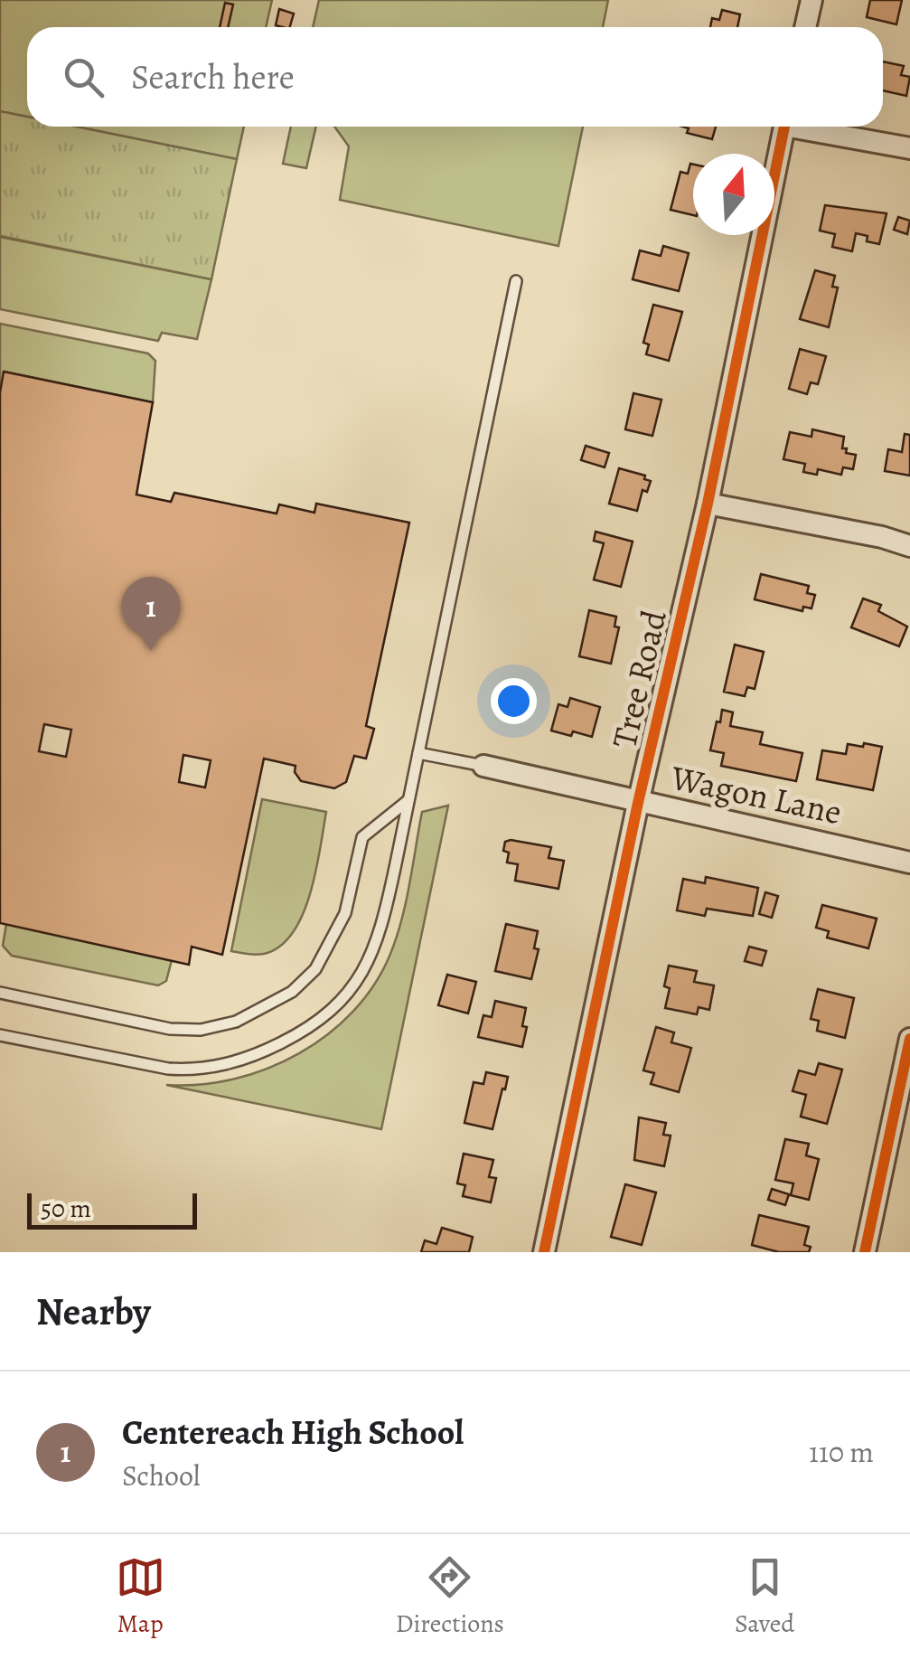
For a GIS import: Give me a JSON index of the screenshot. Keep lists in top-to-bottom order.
{
  "streets": {
    "street": ["Tree Road", "Wagon Lane"]
  },
  "crossings": [
    ["Tree Road", "Wagon Lane"]
  ],
  "scale_bar": "50 m",
  "north": "top",
  "page": {
    "search": "Search here",
    "pins": "1",
    "scale": "50 m",
    "heading": "Nearby",
    "list": [
      {
        "mark": "1",
        "name": "Centereach High School",
        "note": "School",
        "value": "110 m"
      }
    ],
    "nav": ["Map", "Directions", "Saved"]
  }
}
